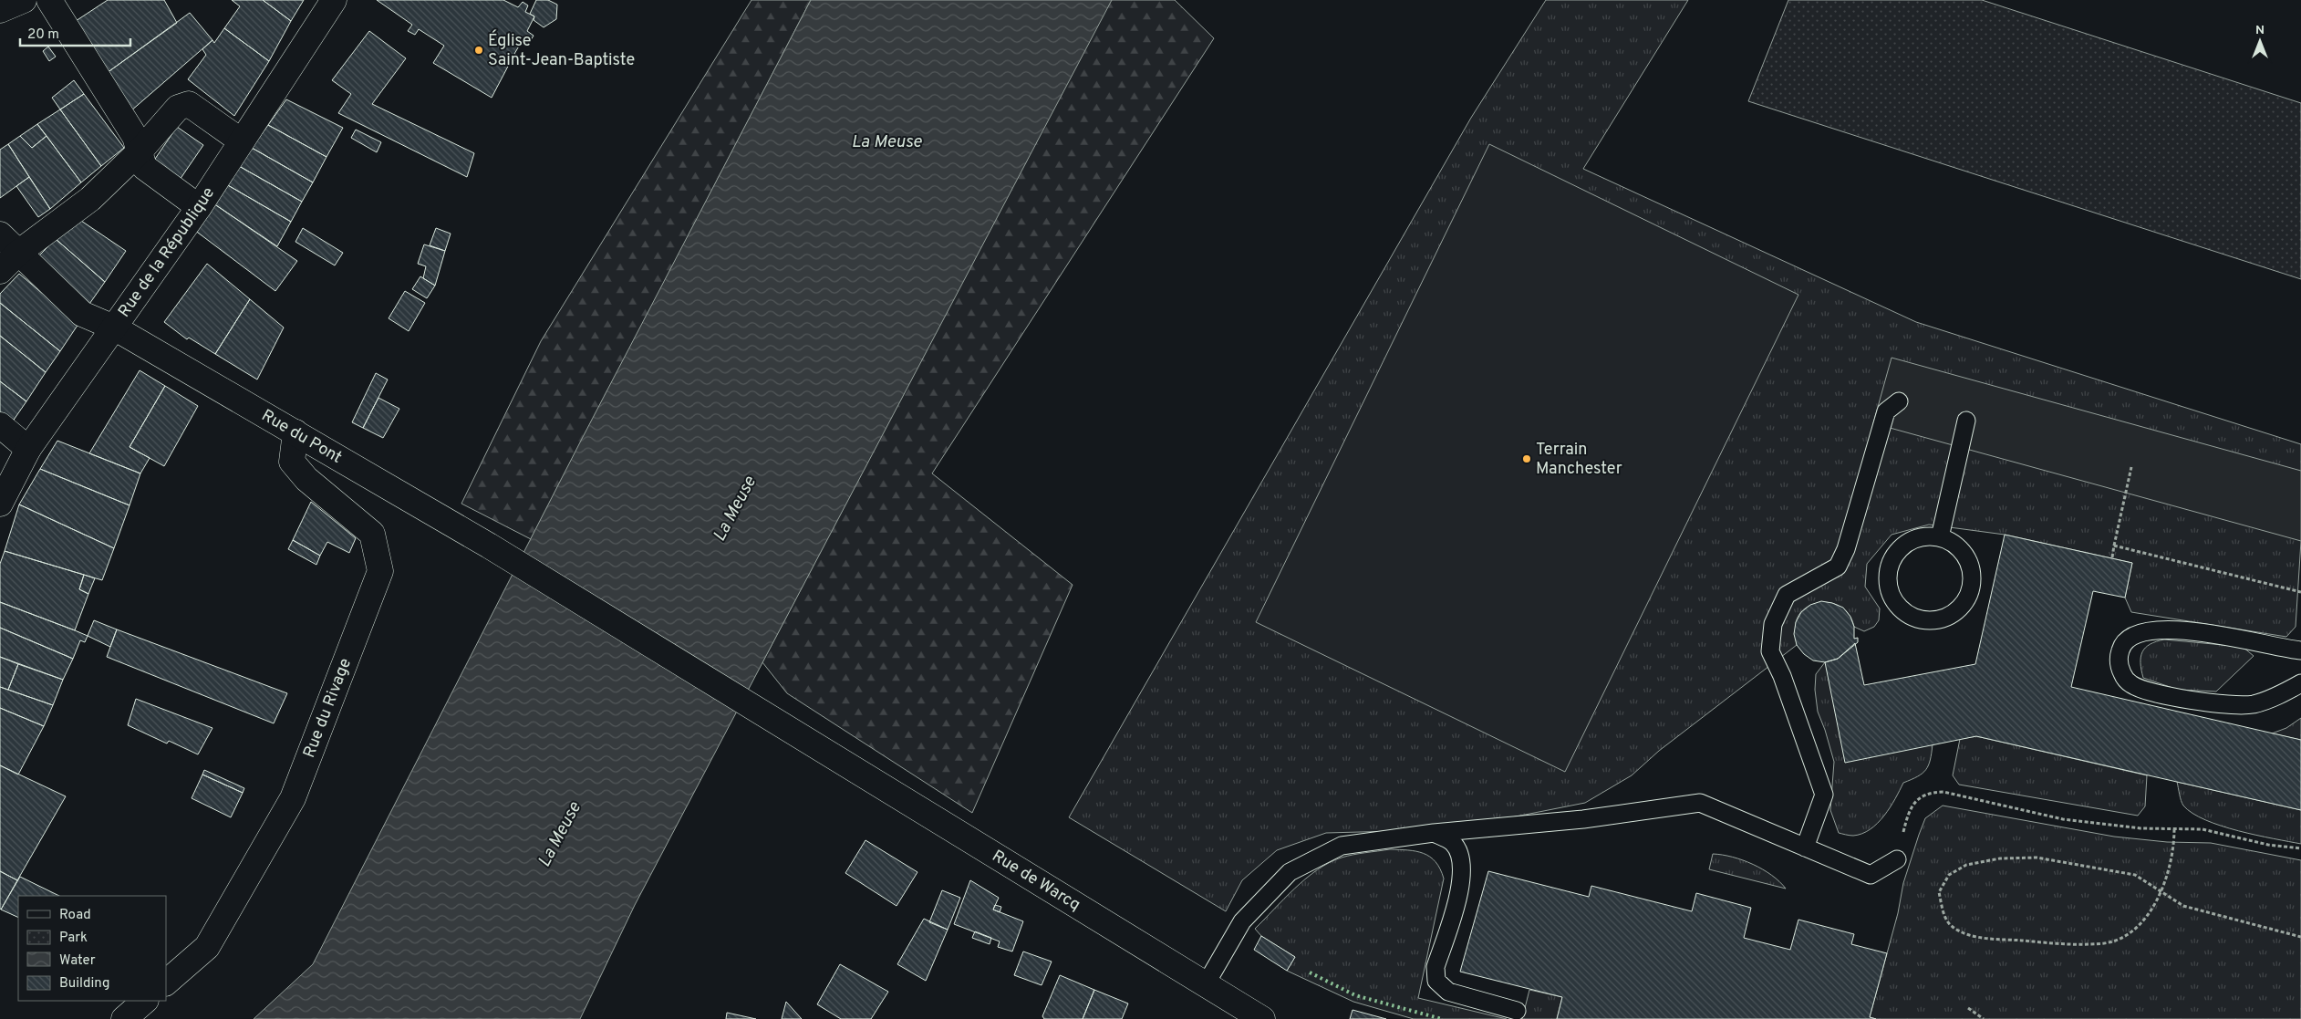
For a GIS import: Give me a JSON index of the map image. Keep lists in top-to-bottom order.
{
  "streets": {
    "main road": [
      "Rue de la République",
      "Rue du Pont",
      "Rue du Rivage",
      "Rue de Warcq"
    ]
  },
  "crossings": [
    ["Rue de la République", "Rue du Pont"],
    ["Rue du Pont", "Rue du Rivage"],
    ["Rue du Pont", "Rue de Warcq"]
  ],
  "water": ["La Meuse"],
  "places": ["Église Saint-Jean-Baptiste", "Terrain Manchester"],
  "legend": [
    "Road",
    "Park",
    "Water",
    "Building"
  ],
  "scale_bar": "20 m",
  "north": "top"
}
